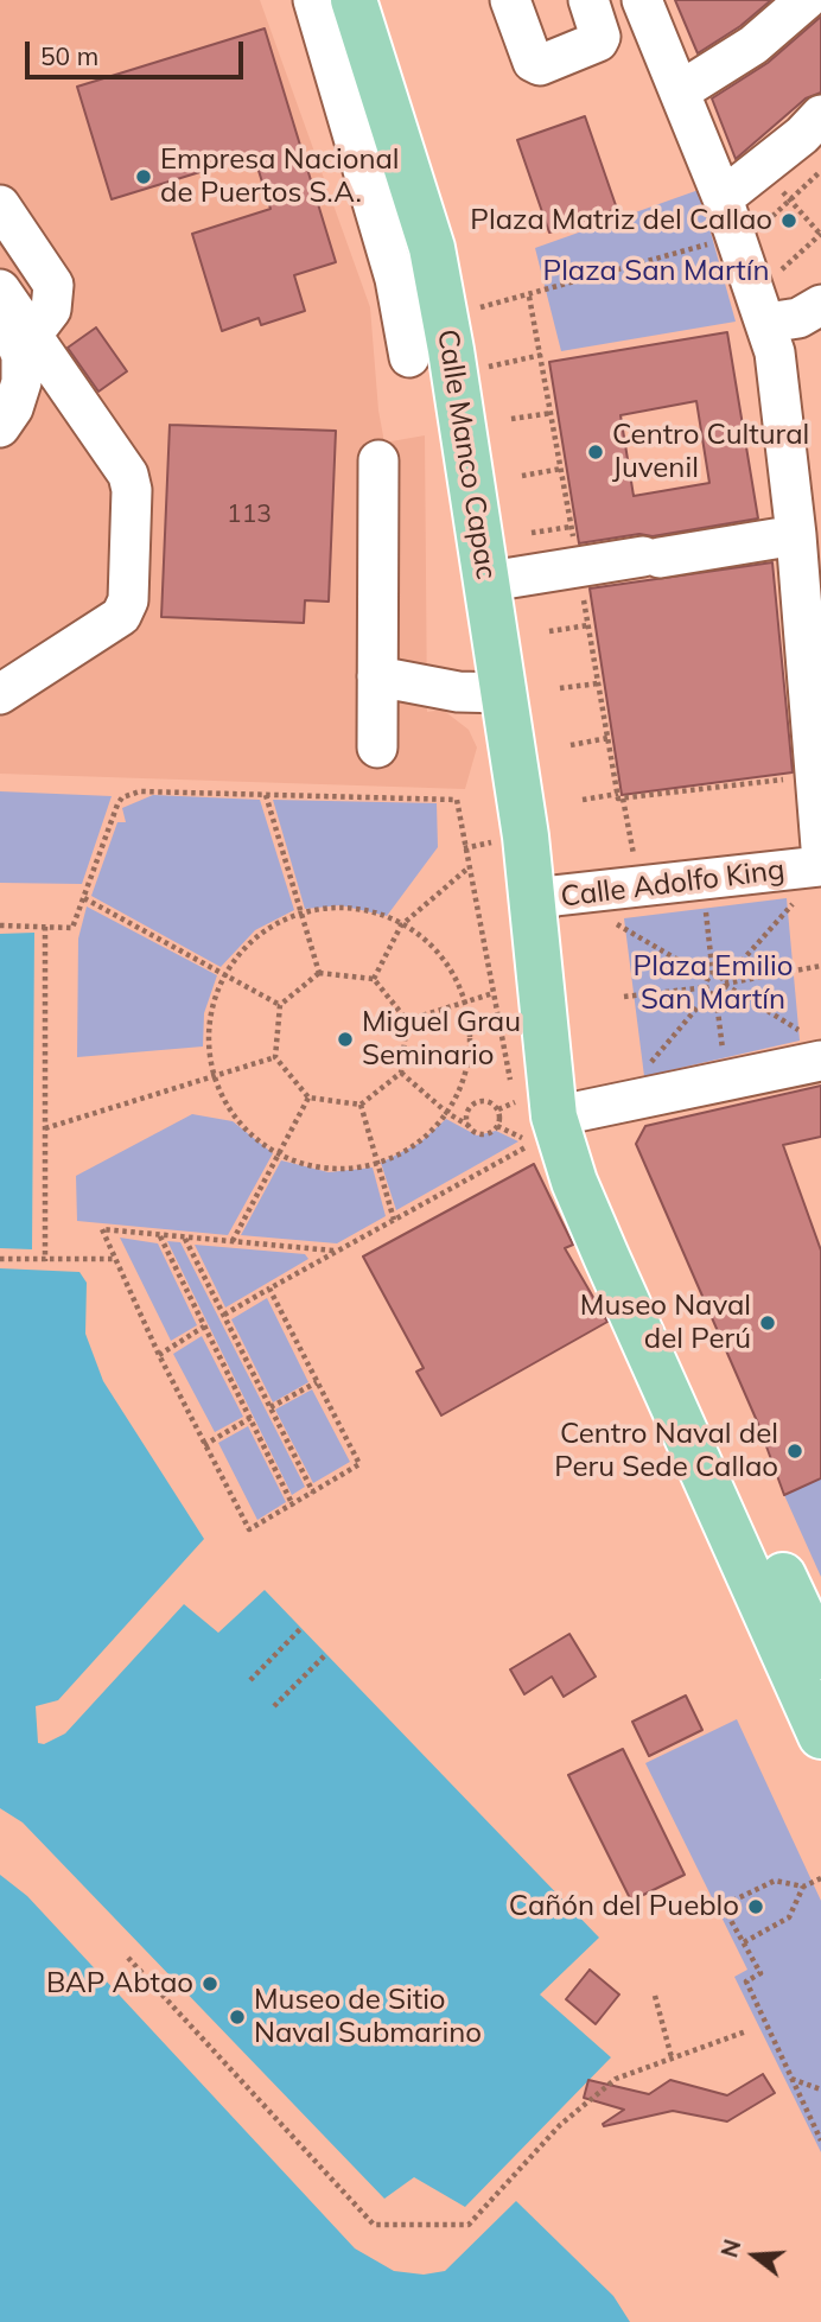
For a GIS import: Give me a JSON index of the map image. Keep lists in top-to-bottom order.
{
  "streets": {
    "main road": ["Calle Manco Capac"],
    "street": ["Calle Adolfo King"]
  },
  "crossings": [
    ["Calle Manco Capac", "Calle Adolfo King"]
  ],
  "parks": ["Plaza San Martín", "Plaza Emilio San Martín"],
  "places": [
    "Empresa Nacional de Puertos S.A.",
    "Plaza Matriz del Callao",
    "Centro Cultural Juvenil",
    "Miguel Grau Seminario",
    "Museo Naval del Perú",
    "Centro Naval del Peru Sede Callao",
    "Cañón del Pueblo",
    "BAP Abtao",
    "Museo de Sitio Naval Submarino"
  ],
  "house_numbers": ["113"],
  "scale_bar": "50 m",
  "north": "left"
}
